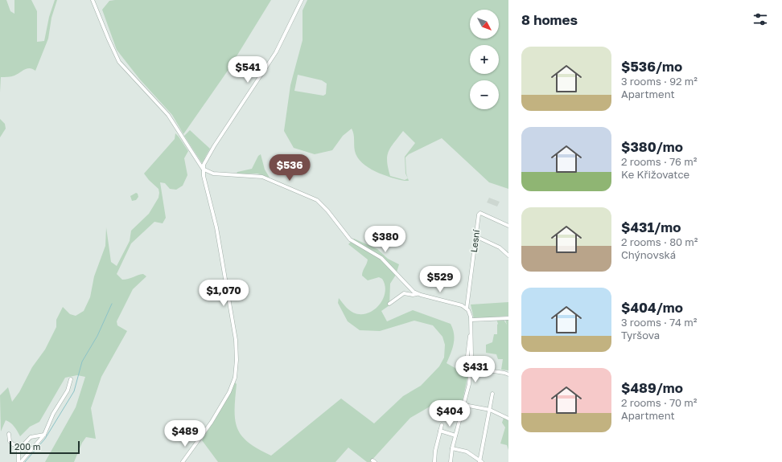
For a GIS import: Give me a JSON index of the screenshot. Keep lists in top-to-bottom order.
{
  "streets": {
    "street": ["Lesní"]
  },
  "scale_bar": "200 m",
  "north": "bottom right",
  "page": {
    "heading": "8 homes",
    "map_buttons": ["+", "−"],
    "list": [
      {
        "name": "$536/mo",
        "note": "3 rooms · 92 m² · Apartment"
      },
      {
        "name": "$380/mo",
        "note": "2 rooms · 76 m² · Ke Křižovatce"
      },
      {
        "name": "$431/mo",
        "note": "2 rooms · 80 m² · Chýnovská"
      },
      {
        "name": "$404/mo",
        "note": "3 rooms · 74 m² · Tyršova"
      },
      {
        "name": "$489/mo",
        "note": "2 rooms · 70 m² · Apartment"
      }
    ],
    "price": [
      "$541",
      "$536",
      "$380",
      "$529",
      "$1,070",
      "$431",
      "$404",
      "$489"
    ],
    "scale": "200 m"
  }
}
